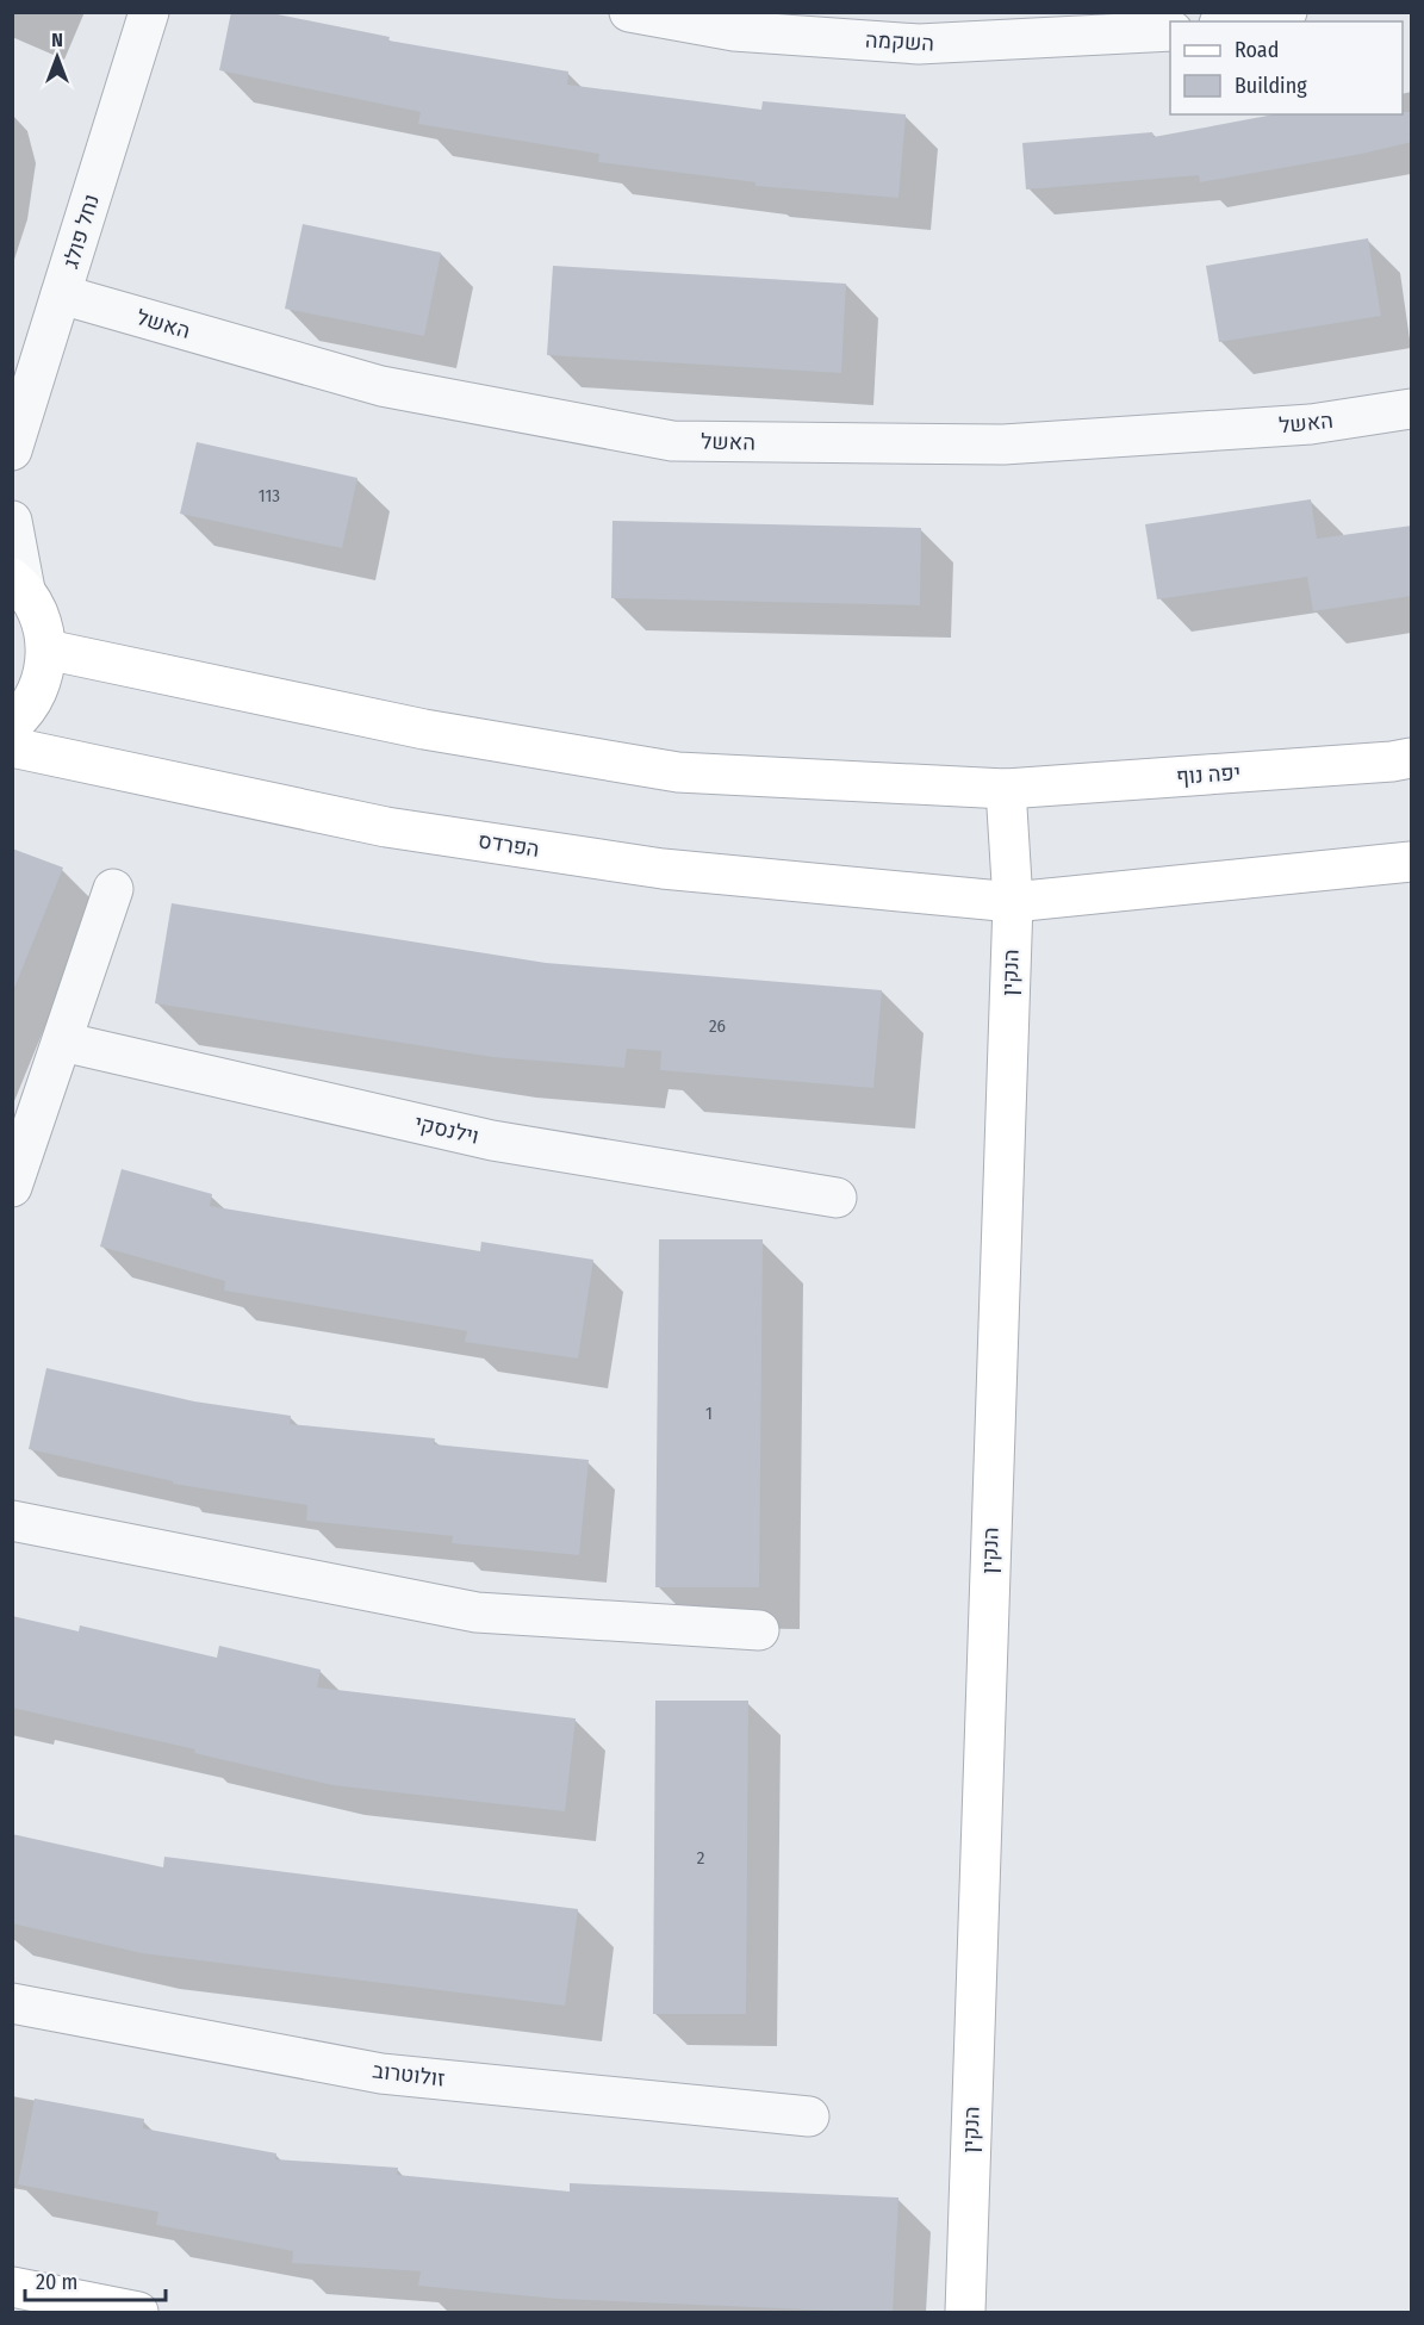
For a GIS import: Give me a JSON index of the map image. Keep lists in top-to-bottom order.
{
  "streets": {
    "street": [
      "השקמה",
      "נחל פולג",
      "האשל",
      "יפה נוף",
      "הפרדס",
      "הנקין",
      "וילנסקי",
      "זולוטרוב"
    ]
  },
  "crossings": [
    ["נחל פולג", "האשל"],
    ["יפה נוף", "הנקין"],
    ["הפרדס", "הנקין"]
  ],
  "house_numbers": [
    "113",
    "26",
    "1",
    "2"
  ],
  "legend": ["Road", "Building"],
  "scale_bar": "20 m",
  "north": "top"
}
